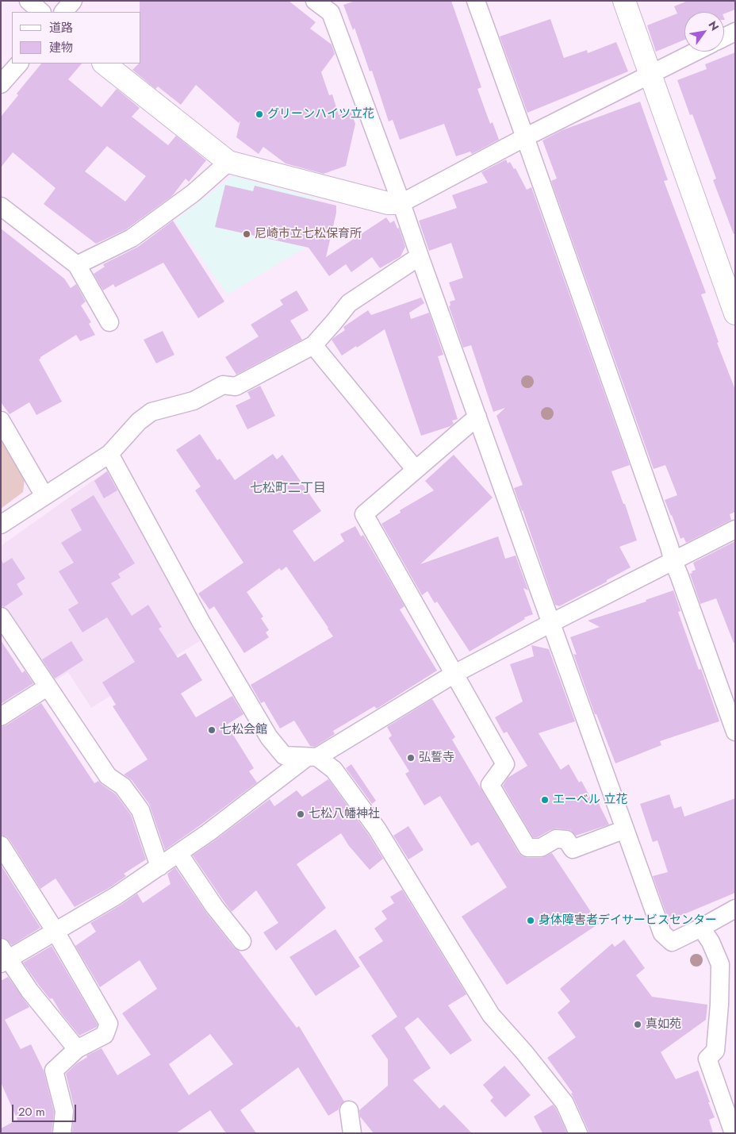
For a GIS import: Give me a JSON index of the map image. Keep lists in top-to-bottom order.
{
  "districts": ["七松町二丁目"],
  "places": [
    "グリーンハイツ立花",
    "尼崎市立七松保育所",
    "七松会館",
    "弘誓寺",
    "エーベル 立花",
    "七松八幡神社",
    "身体障害者デイサービスセンター",
    "真如苑"
  ],
  "legend": ["道路", "建物"],
  "scale_bar": "20 m",
  "north": "top right"
}
